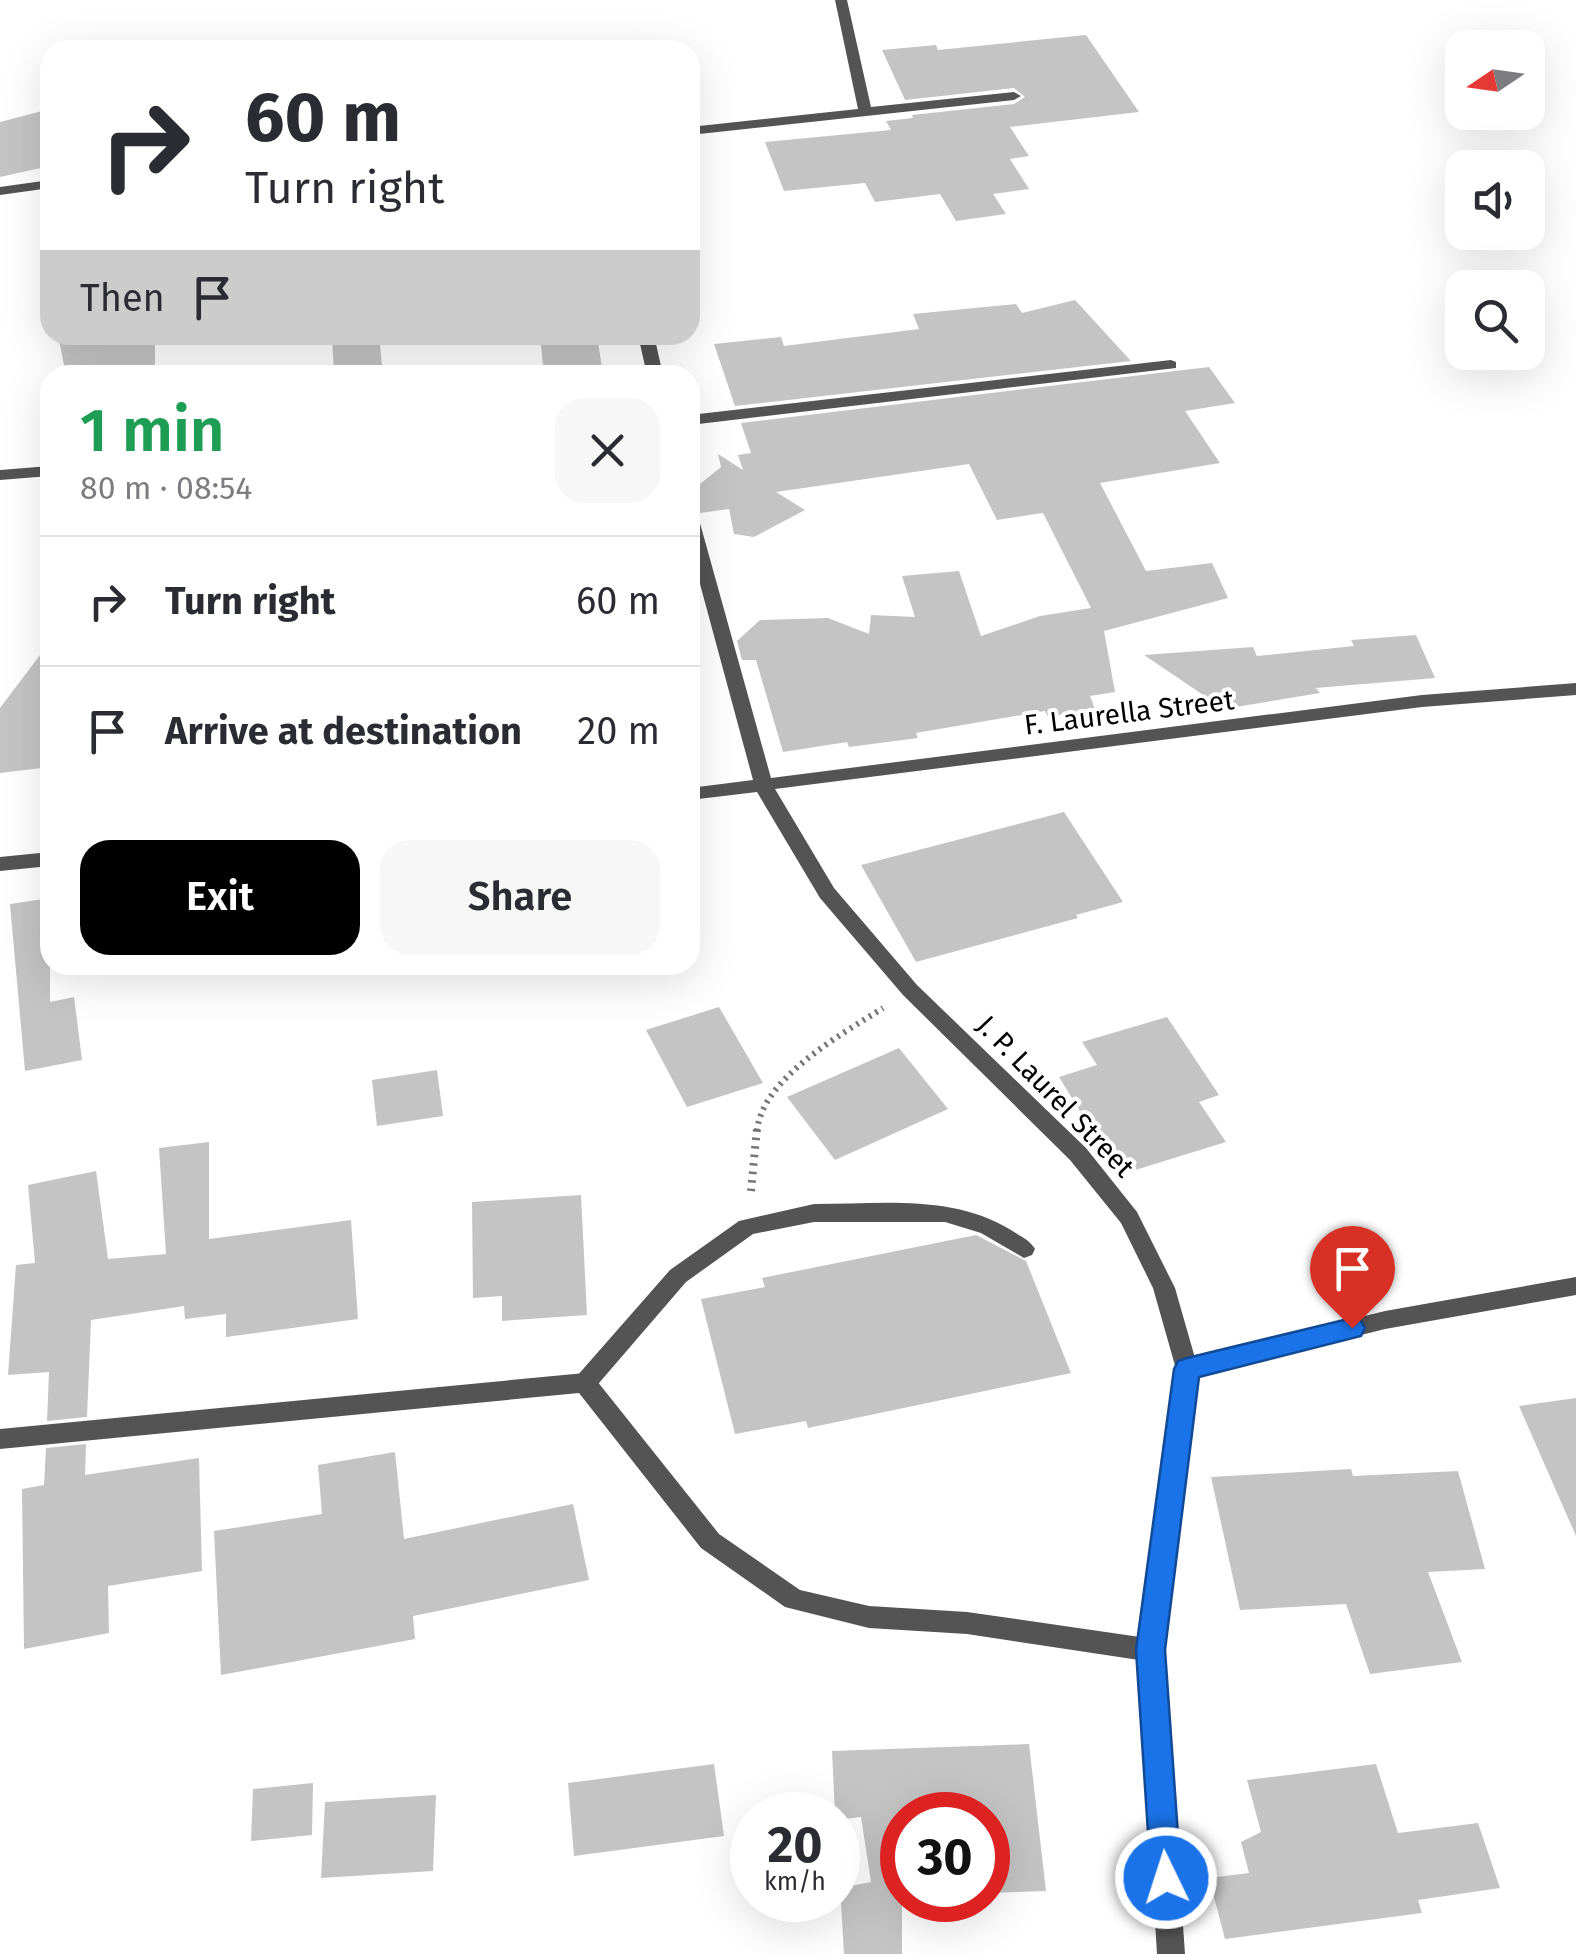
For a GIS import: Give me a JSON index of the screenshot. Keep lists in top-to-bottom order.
{
  "streets": {
    "street": ["F. Laurella Street", "J. P. Laurel Street"]
  },
  "crossings": [
    ["F. Laurella Street", "J. P. Laurel Street"]
  ],
  "north": "left",
  "page": {
    "turn": ["60 m", "Turn right"],
    "then": "Then",
    "heading": ["1 min", "80 m · 08:54"],
    "list": [
      {
        "name": "Turn right",
        "value": "60 m"
      },
      {
        "name": "Arrive at destination",
        "value": "20 m"
      }
    ],
    "buttons": ["Exit", "Share"],
    "speed": "20 km/h",
    "limit": "30"
  }
}
